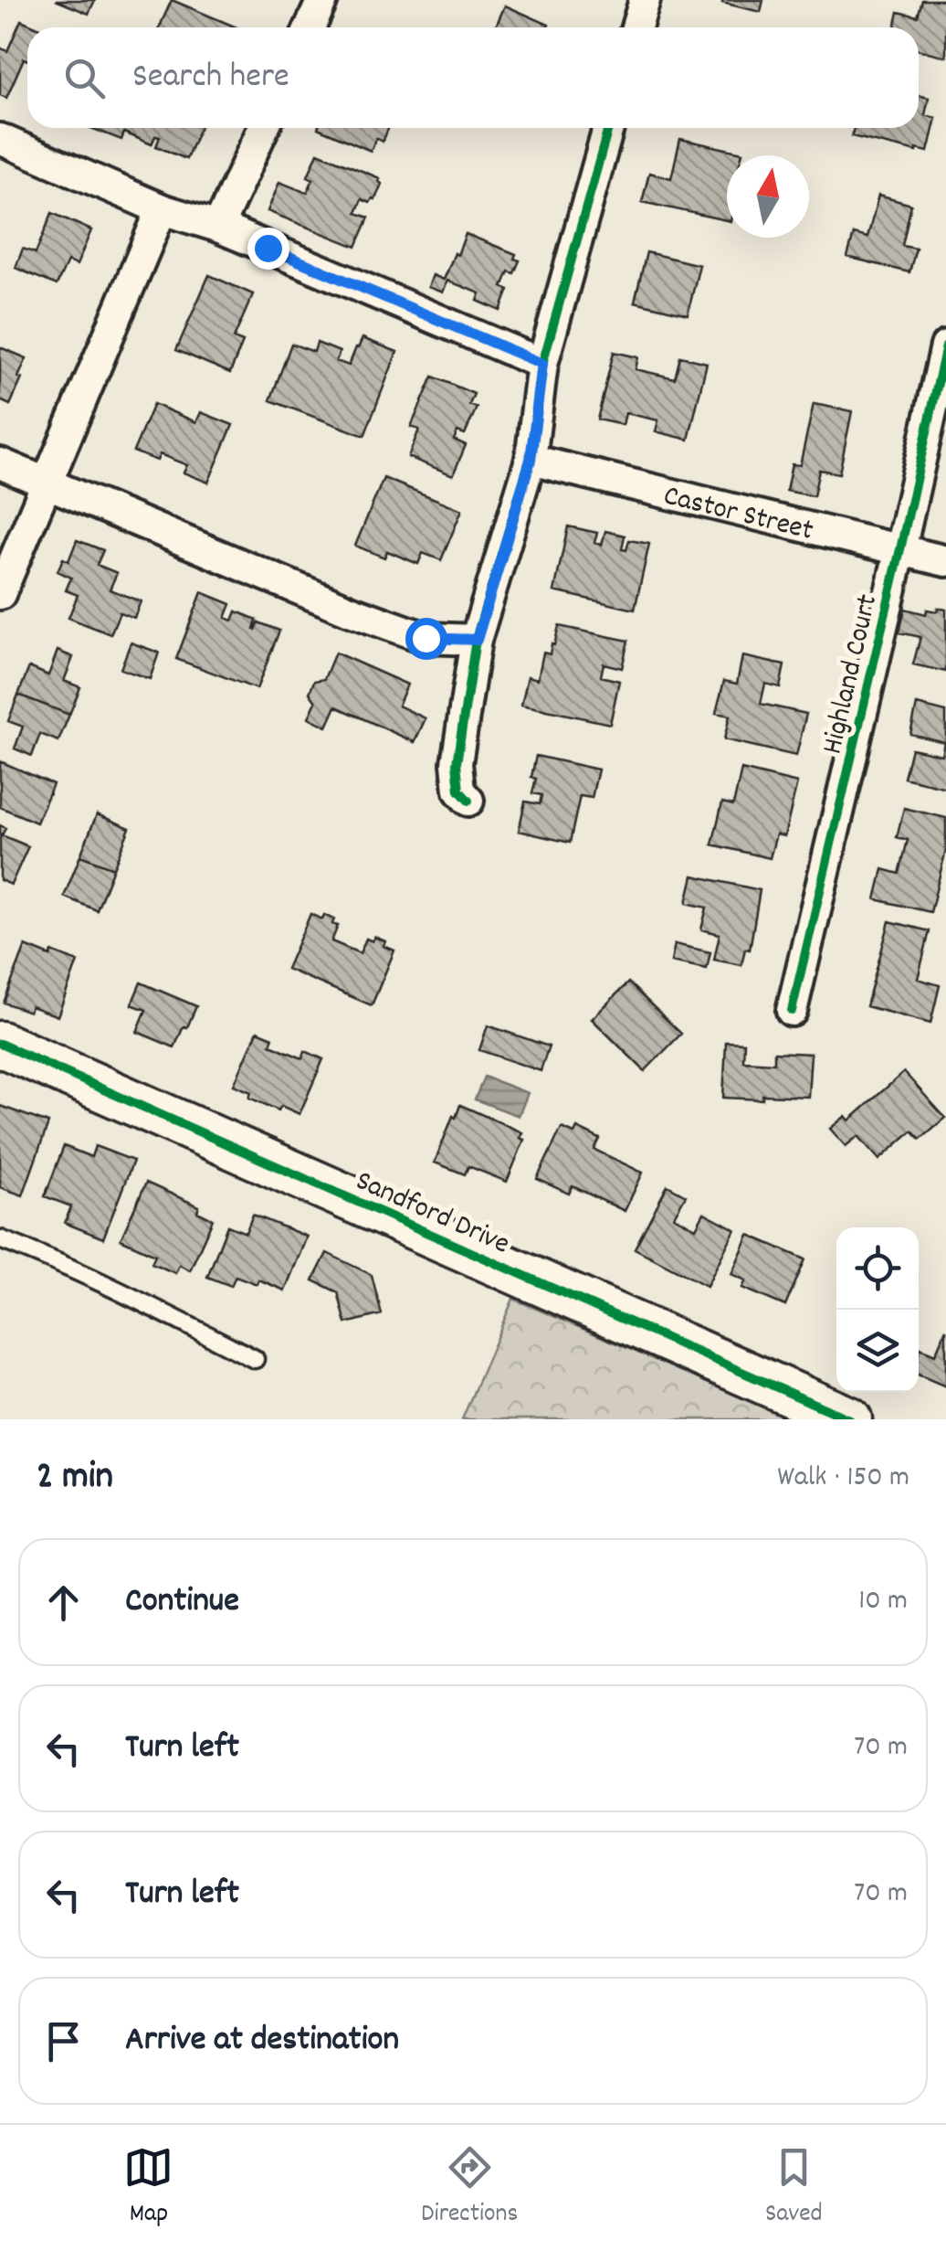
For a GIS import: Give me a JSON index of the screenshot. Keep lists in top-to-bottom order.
{
  "streets": {
    "street": ["Castor Street", "Highland Court", "Sandford Drive"]
  },
  "crossings": [
    ["Castor Street", "Highland Court"]
  ],
  "north": "top",
  "page": {
    "search": "Search here",
    "heading": ["2 min", "Walk · 150 m"],
    "list": [
      ["Continue", "10 m"],
      ["Turn left", "70 m"],
      ["Turn left", "70 m"],
      "Arrive at destination"
    ],
    "nav": ["Map", "Directions", "Saved"]
  }
}
